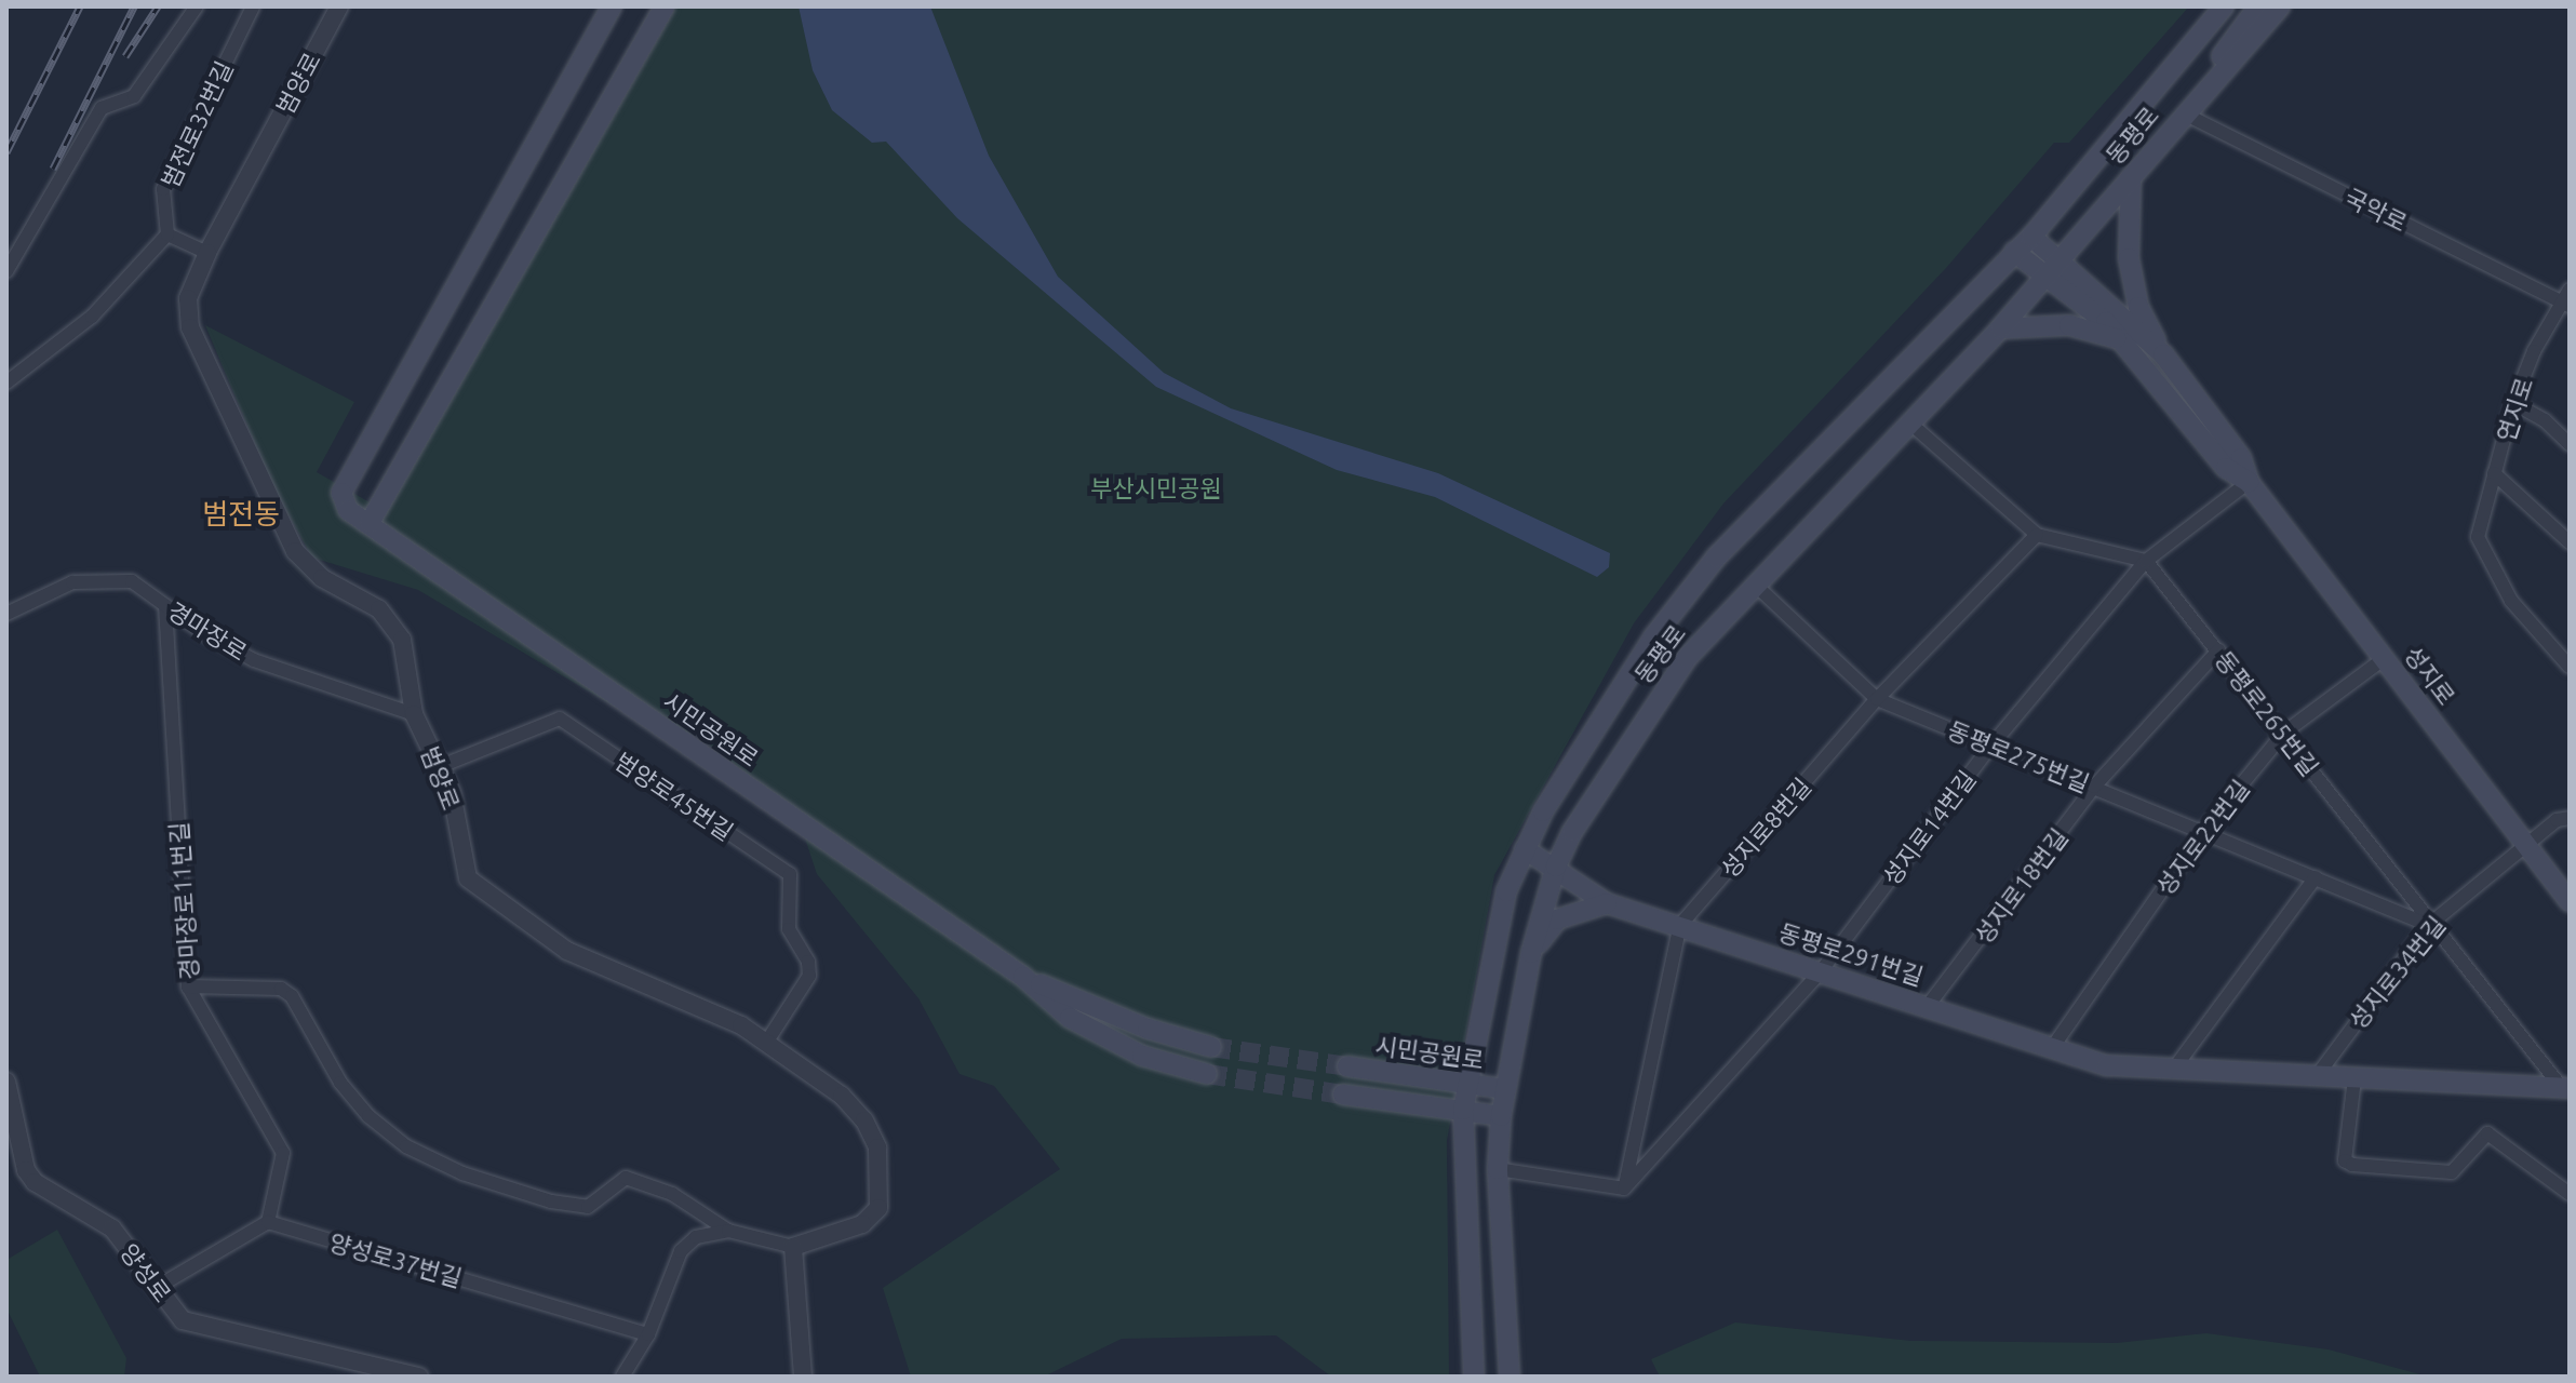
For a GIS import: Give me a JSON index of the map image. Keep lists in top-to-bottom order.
{
  "streets": {
    "main road": [
      "동평로",
      "성지로",
      "시민공원로",
      "동평로291번길"
    ],
    "street": [
      "범양로",
      "범전로32번길",
      "국악로",
      "연지로",
      "경마장로",
      "동평로265번길",
      "동평로275번길",
      "범양로45번길",
      "성지로8번길",
      "성지로14번길",
      "성지로22번길",
      "성지로18번길",
      "경마장로11번길",
      "성지로34번길",
      "양성로37번길",
      "양성로"
    ]
  },
  "crossings": [
    ["범양로", "경마장로"],
    ["범양로", "범양로45번길"],
    ["동평로", "국악로"],
    ["동평로", "성지로"],
    ["동평로", "시민공원로"],
    ["동평로", "동평로275번길"],
    ["동평로", "동평로291번길"],
    ["국악로", "연지로"],
    ["경마장로", "경마장로11번길"],
    ["성지로", "성지로14번길"],
    ["성지로", "성지로22번길"],
    ["성지로", "성지로34번길"],
    ["동평로265번길", "동평로275번길"],
    ["동평로265번길", "성지로14번길"],
    ["동평로265번길", "성지로22번길"],
    ["동평로265번길", "성지로18번길"],
    ["동평로265번길", "동평로291번길"],
    ["동평로265번길", "성지로34번길"],
    ["동평로275번길", "성지로8번길"],
    ["동평로275번길", "성지로14번길"],
    ["동평로275번길", "성지로22번길"],
    ["동평로275번길", "성지로18번길"],
    ["동평로275번길", "성지로34번길"],
    ["성지로8번길", "성지로14번길"],
    ["성지로8번길", "동평로291번길"],
    ["성지로14번길", "동평로291번길"],
    ["성지로22번길", "동평로291번길"],
    ["성지로18번길", "동평로291번길"],
    ["경마장로11번길", "양성로37번길"],
    ["동평로291번길", "성지로34번길"]
  ],
  "districts": ["범전동"],
  "parks": ["부산시민공원"]
}
